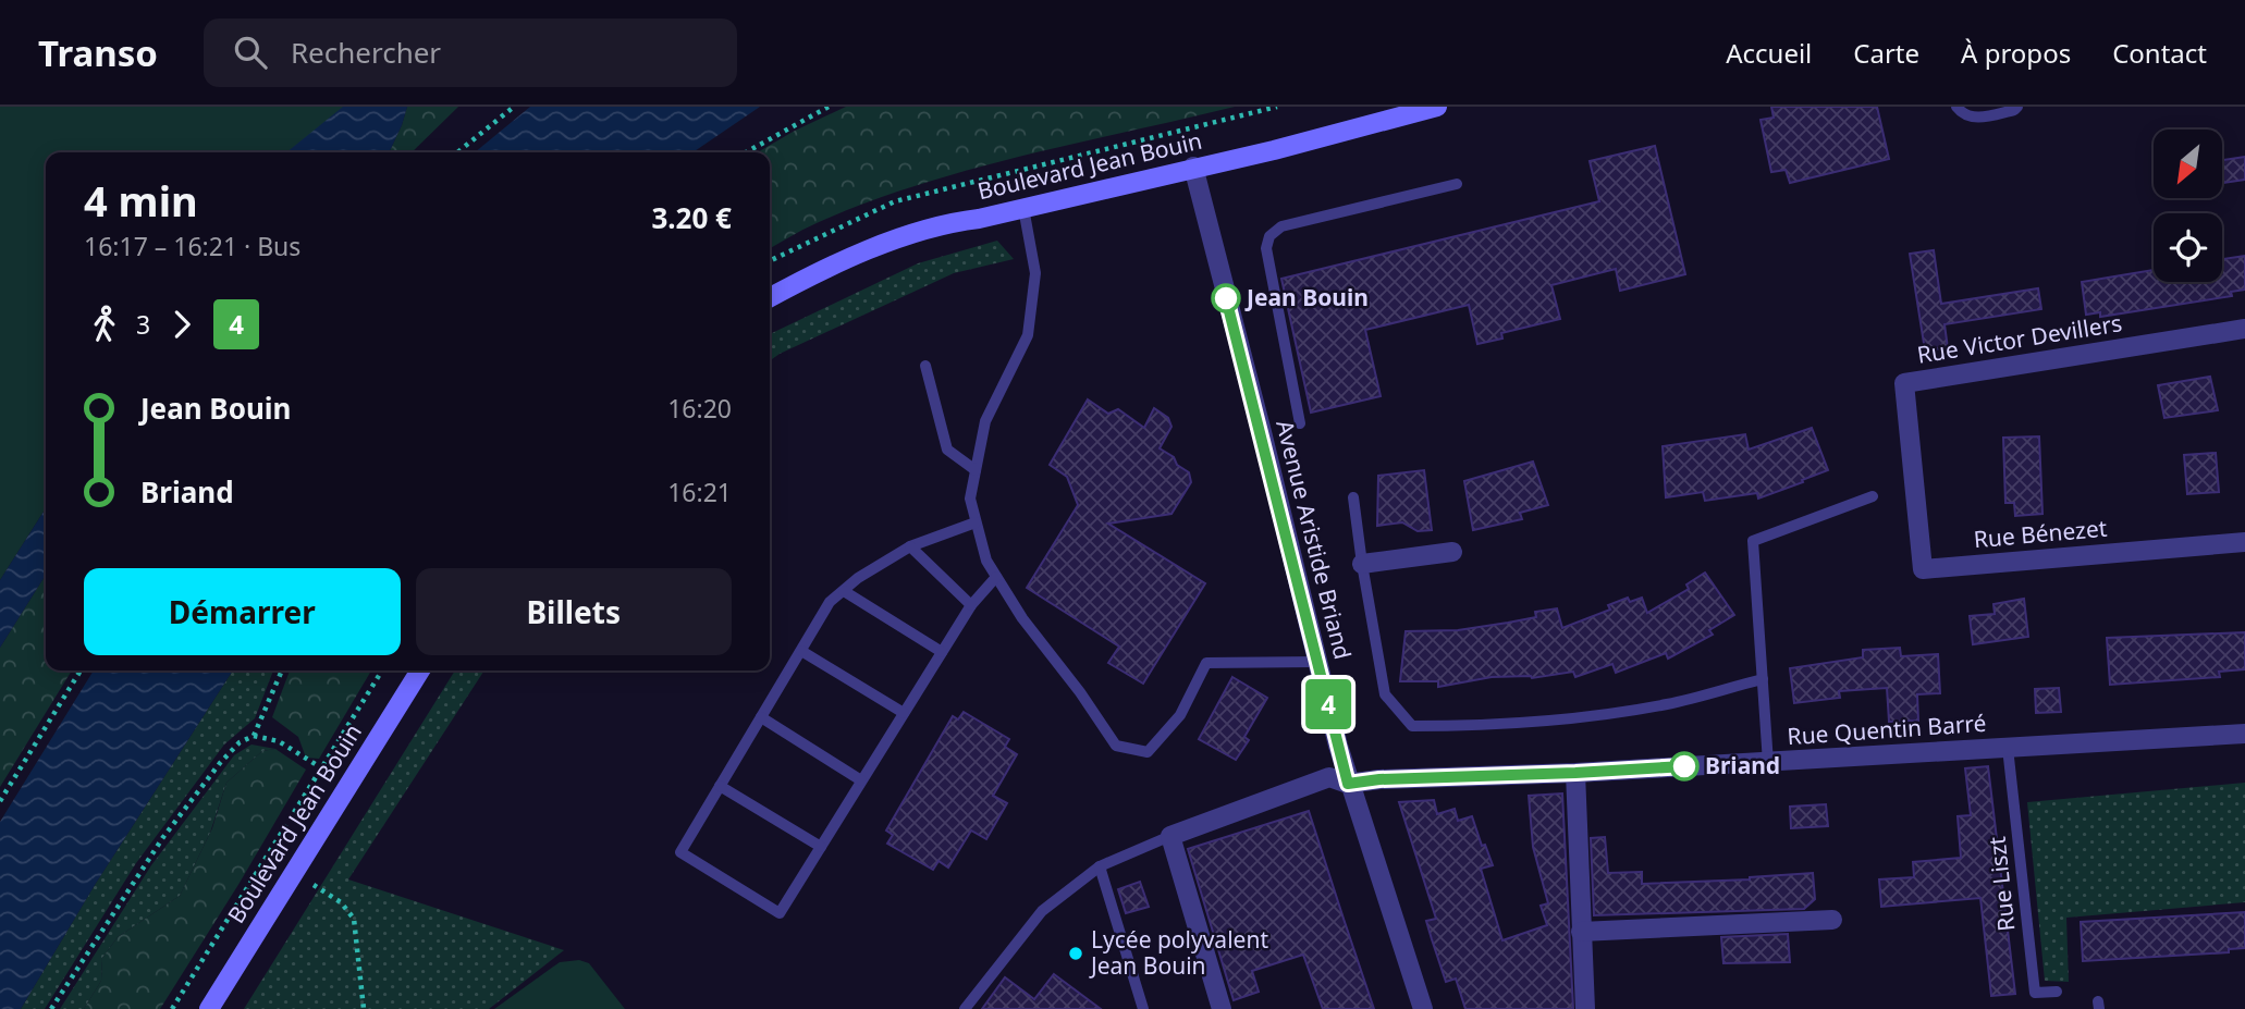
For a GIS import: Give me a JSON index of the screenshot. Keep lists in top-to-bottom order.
{
  "streets": {
    "street": [
      "Boulevard Jean Bouin",
      "Rue Victor Devillers",
      "Rue Bénezet",
      "Avenue Aristide Briand",
      "Rue Quentin Barré"
    ],
    "lane": ["Rue Liszt"]
  },
  "crossings": [
    ["Boulevard Jean Bouin", "Avenue Aristide Briand"],
    ["Rue Victor Devillers", "Rue Bénezet"],
    ["Avenue Aristide Briand", "Rue Quentin Barré"],
    ["Rue Quentin Barré", "Rue Liszt"]
  ],
  "places": ["Jean Bouin", "Briand", "Lycée polyvalent Jean Bouin"],
  "lines": ["bus line 4"],
  "north": "bottom left",
  "page": {
    "header": "Transo",
    "search": "Rechercher",
    "nav": [
      "Accueil",
      "Carte",
      "À propos",
      "Contact"
    ],
    "on_map": "4",
    "heading": ["4 min", "16:17 – 16:21 · Bus", "3.20 €"],
    "legs": ["3", "4"],
    "list": [
      {
        "name": "Jean Bouin",
        "value": "16:20"
      },
      {
        "name": "Briand",
        "value": "16:21"
      }
    ],
    "buttons": ["Démarrer", "Billets"]
  }
}
